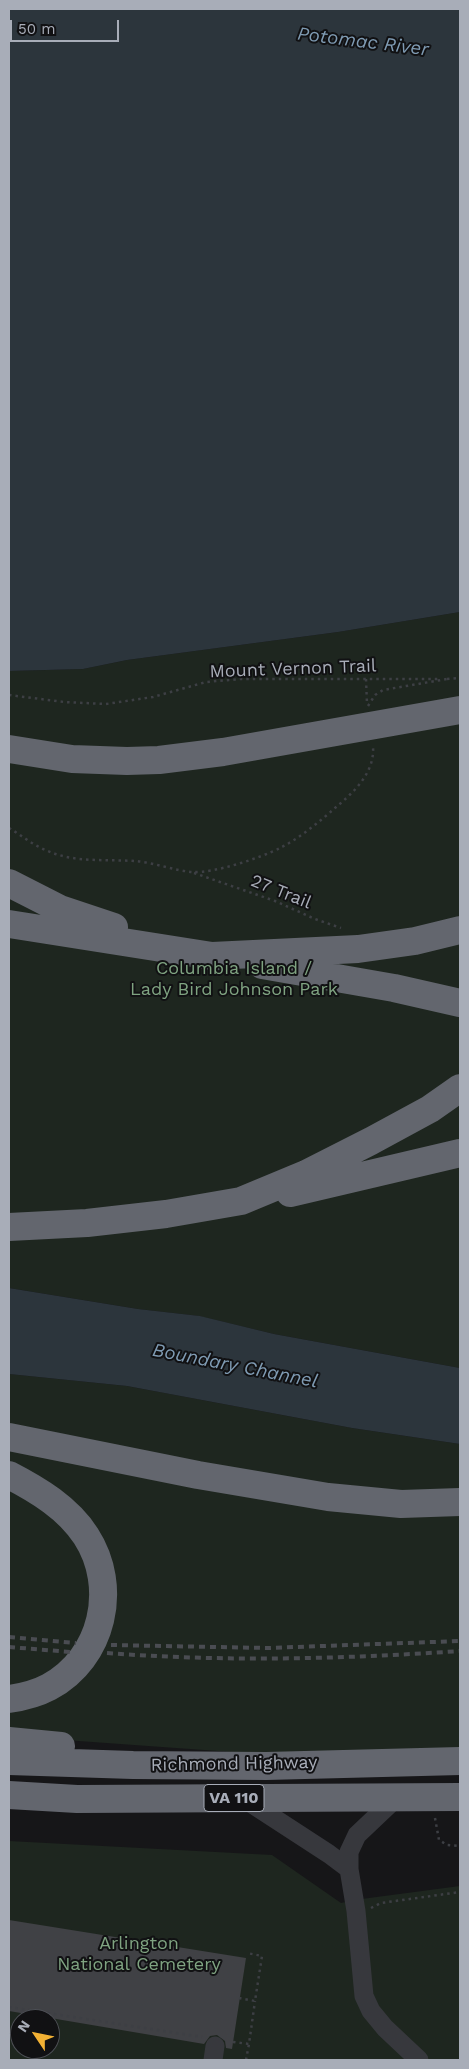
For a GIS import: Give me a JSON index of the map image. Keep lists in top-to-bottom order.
{
  "streets": {
    "highway": ["Richmond Highway", "VA 110"],
    "path": ["Mount Vernon Trail", "27 Trail"]
  },
  "water": ["Potomac River", "Boundary Channel"],
  "parks": ["Columbia Island / Lady Bird Johnson Park", "Arlington National Cemetery"],
  "scale_bar": "50 m",
  "north": "top left"
}
